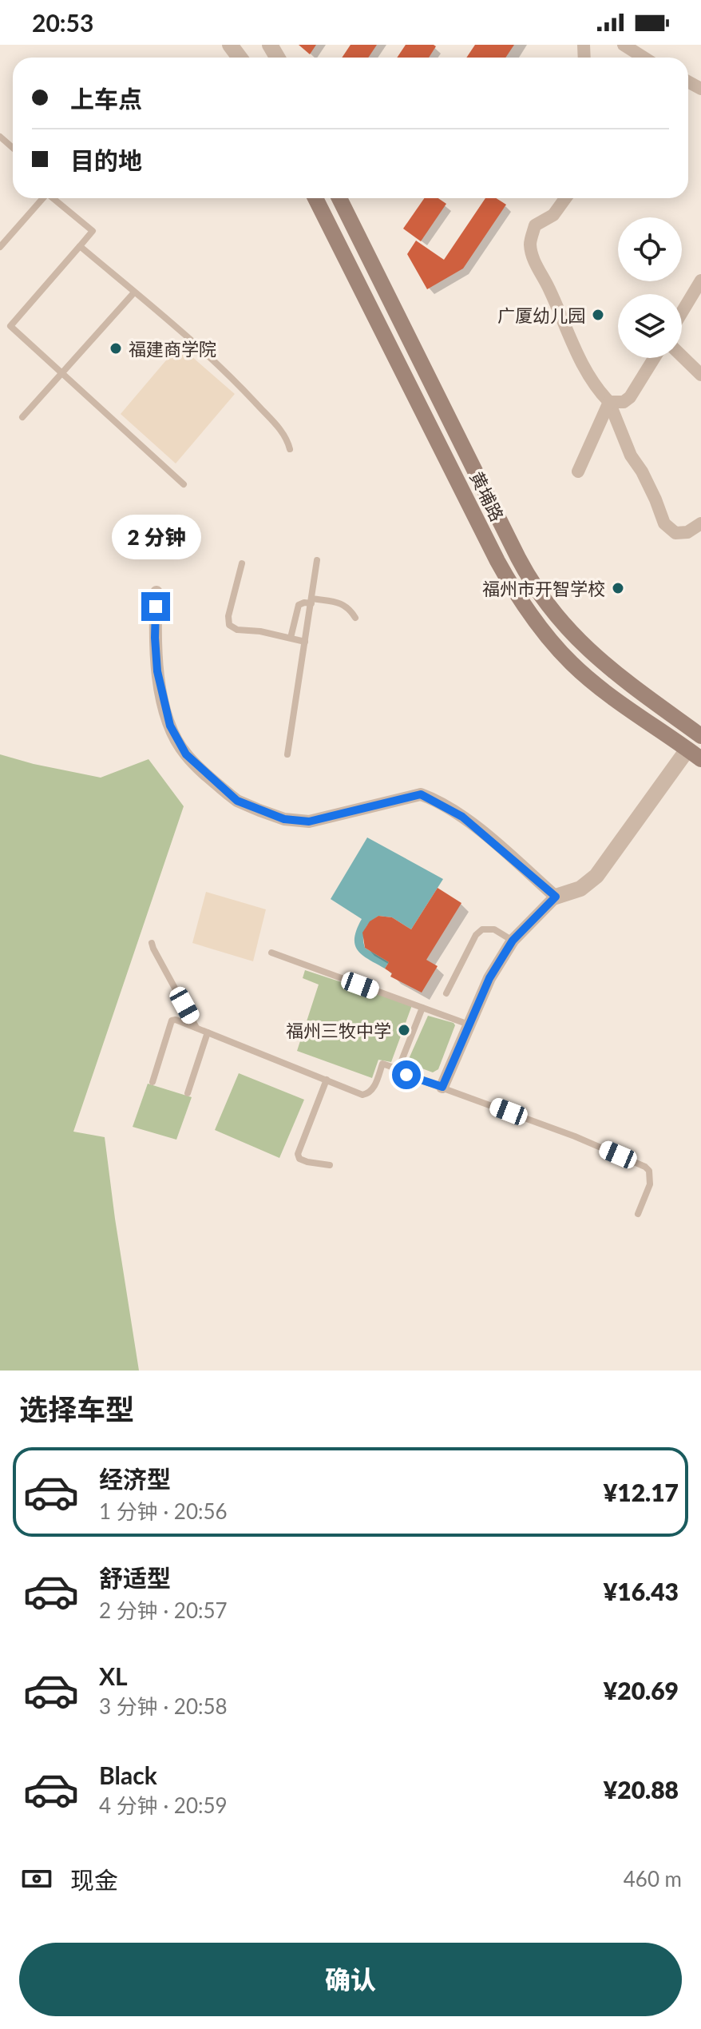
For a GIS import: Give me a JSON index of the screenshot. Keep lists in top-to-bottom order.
{
  "streets": {
    "main road": ["黄埔路"]
  },
  "places": [
    "广厦幼儿园",
    "福建商学院",
    "福州市开智学校",
    "福州三牧中学"
  ],
  "page": {
    "status": "20:53",
    "banner": ["上车点", "目的地"],
    "bubble": "2 分钟",
    "heading": "选择车型",
    "list": [
      {
        "name": "经济型",
        "note": "1 分钟 · 20:56",
        "value": "¥12.17"
      },
      {
        "name": "舒适型",
        "note": "2 分钟 · 20:57",
        "value": "¥16.43"
      },
      {
        "name": "XL",
        "note": "3 分钟 · 20:58",
        "value": "¥20.69"
      },
      {
        "name": "Black",
        "note": "4 分钟 · 20:59",
        "value": "¥20.88"
      }
    ],
    "pay": ["现金", "460 m"],
    "buttons": "确认"
  }
}
